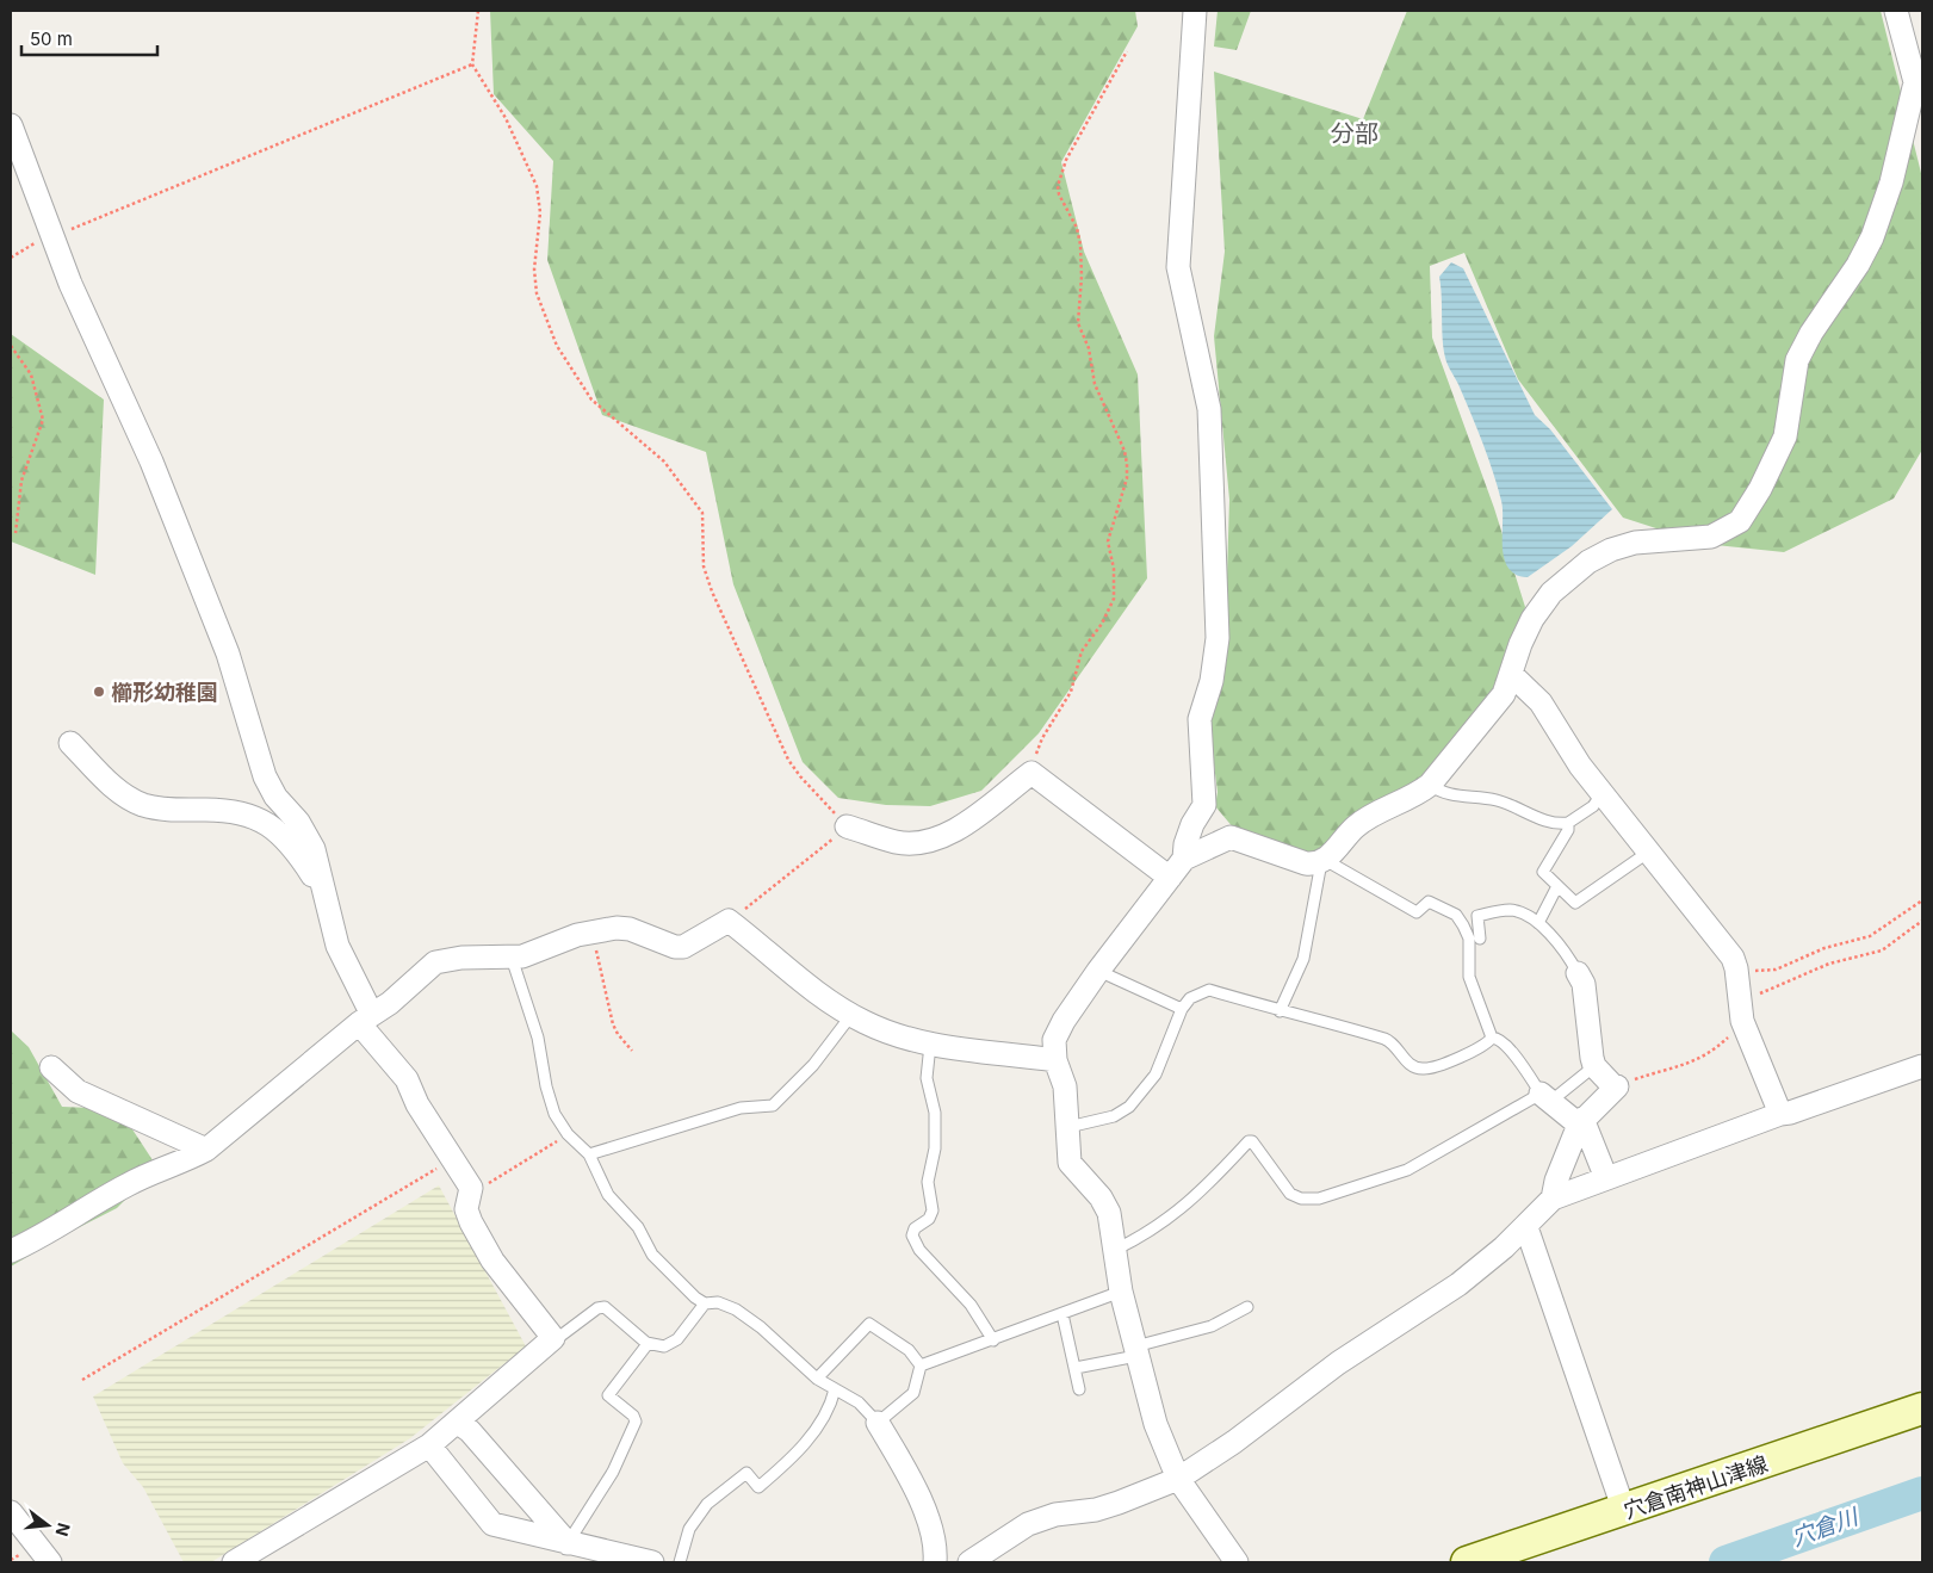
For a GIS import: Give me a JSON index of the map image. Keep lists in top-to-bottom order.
{
  "streets": {
    "main road": ["穴倉南神山津線"]
  },
  "districts": ["分部"],
  "water": ["穴倉川"],
  "places": ["櫛形幼稚園"],
  "scale_bar": "50 m",
  "north": "right"
}
